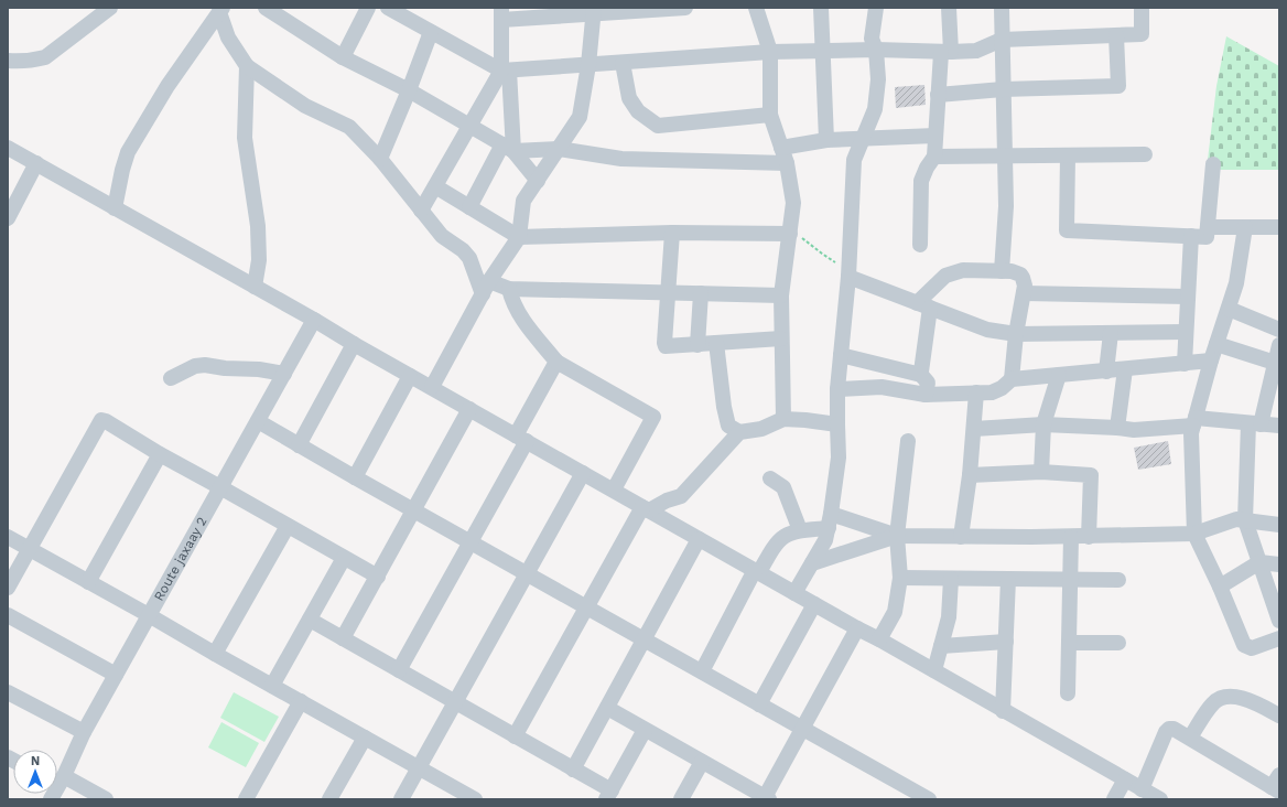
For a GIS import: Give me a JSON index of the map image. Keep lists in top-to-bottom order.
{
  "streets": {
    "street": ["Route jaxaay 2"]
  },
  "north": "top"
}
